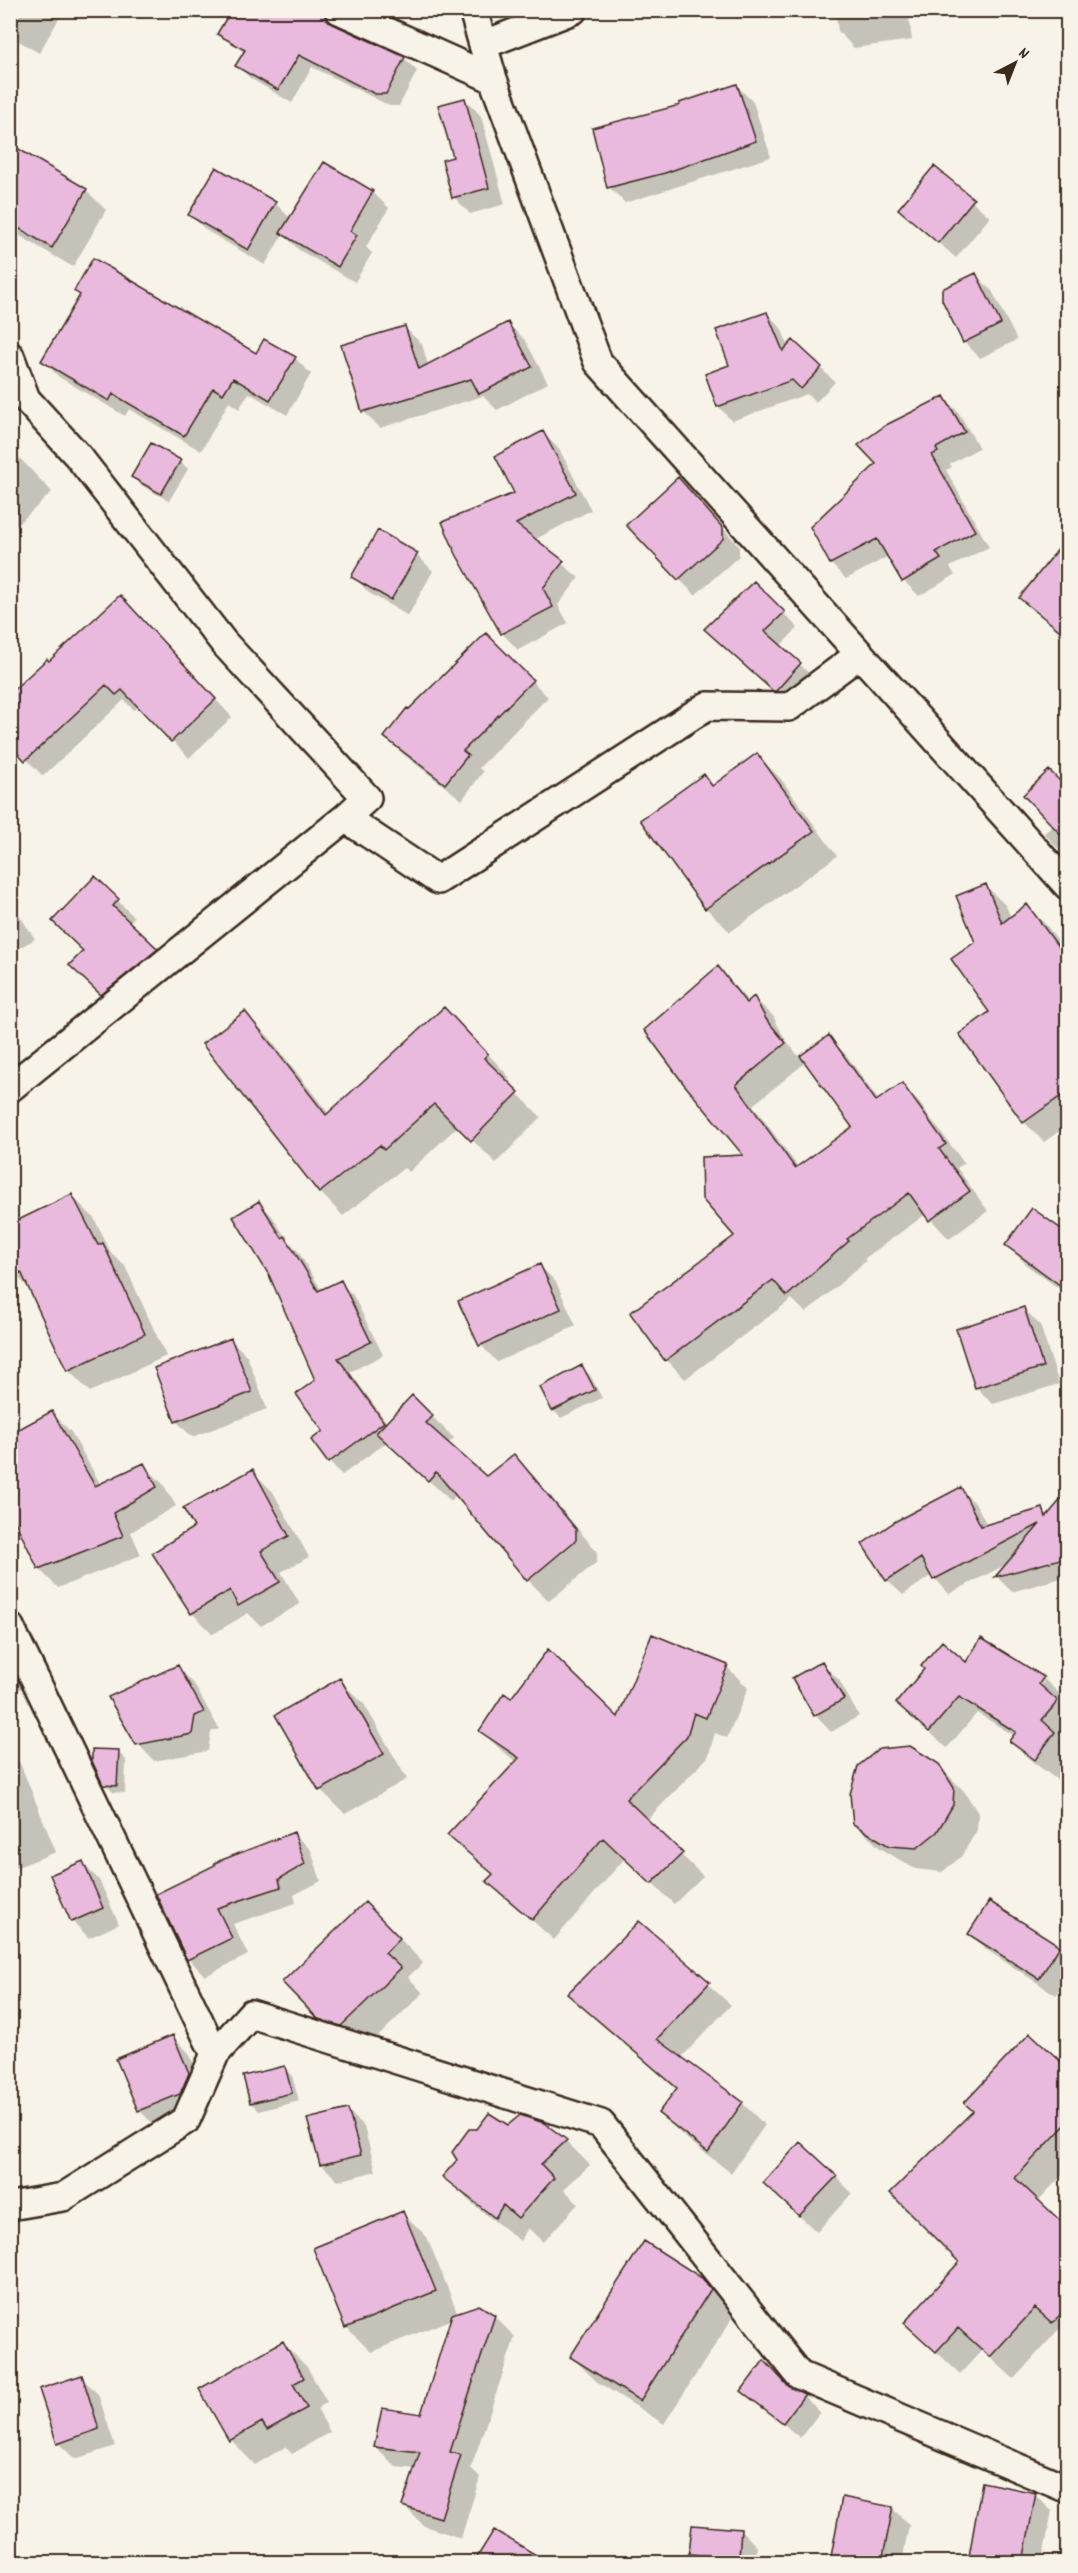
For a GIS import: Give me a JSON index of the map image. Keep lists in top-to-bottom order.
{
  "north": "top right"
}
